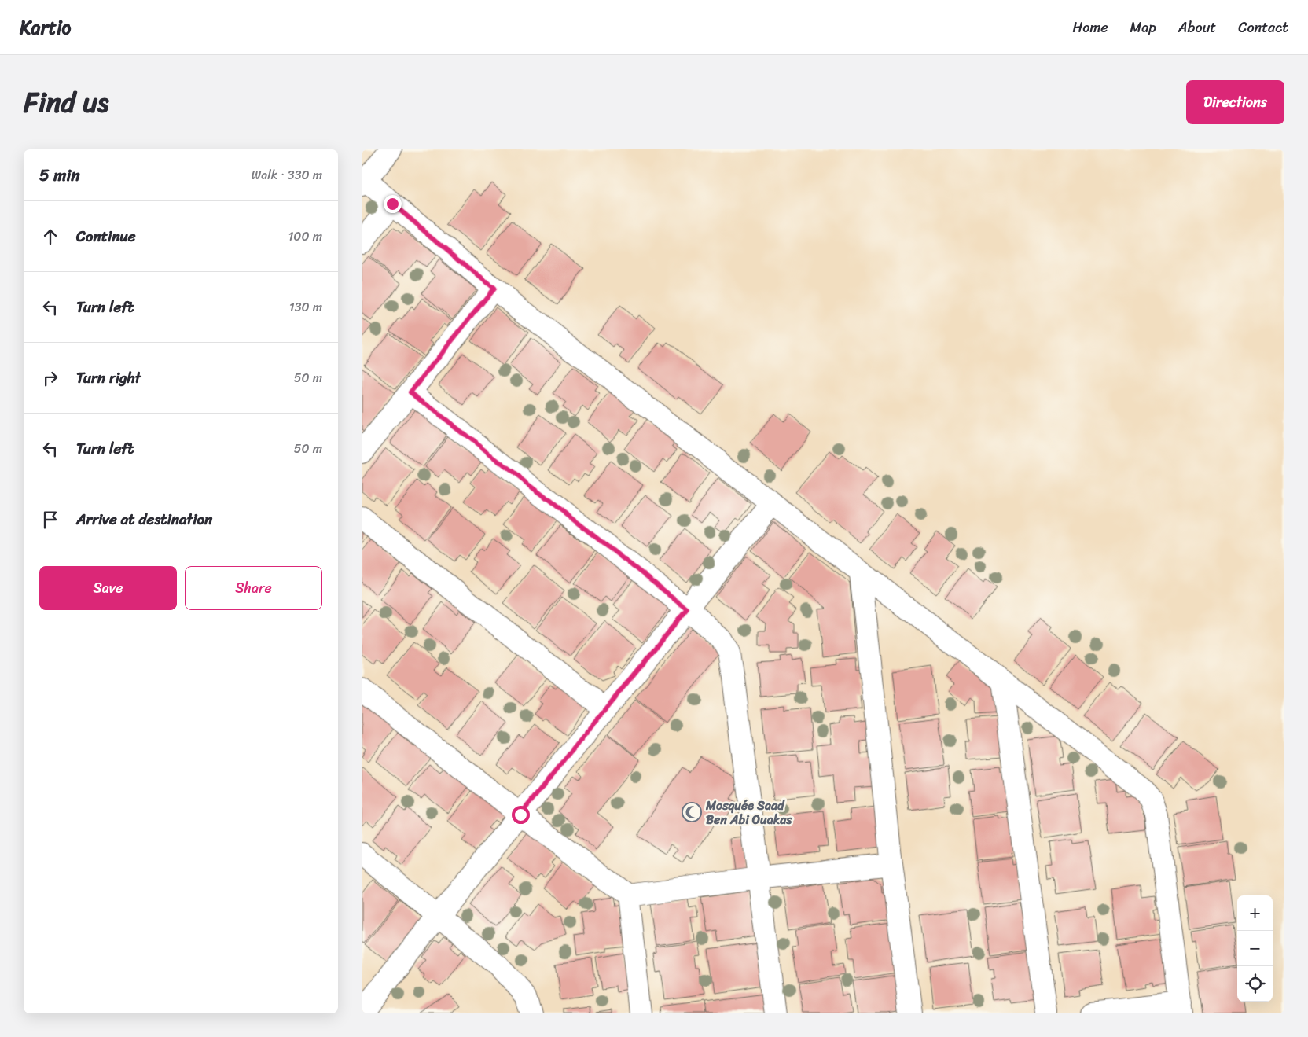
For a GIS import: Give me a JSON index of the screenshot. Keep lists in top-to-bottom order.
{
  "places": {
    "mosque": ["Mosquée Saad Ben Abi Ouakas"]
  },
  "page": {
    "header": "Kartio",
    "nav": [
      "Home",
      "Map",
      "About",
      "Contact"
    ],
    "title": "Find us",
    "buttons": [
      "Directions",
      ["Save", "Share"]
    ],
    "heading": ["5 min", "Walk · 330 m"],
    "list": [
      ["Continue", "100 m"],
      ["Turn left", "130 m"],
      ["Turn right", "50 m"],
      ["Turn left", "50 m"],
      "Arrive at destination"
    ],
    "map_buttons": ["+", "−"]
  }
}
